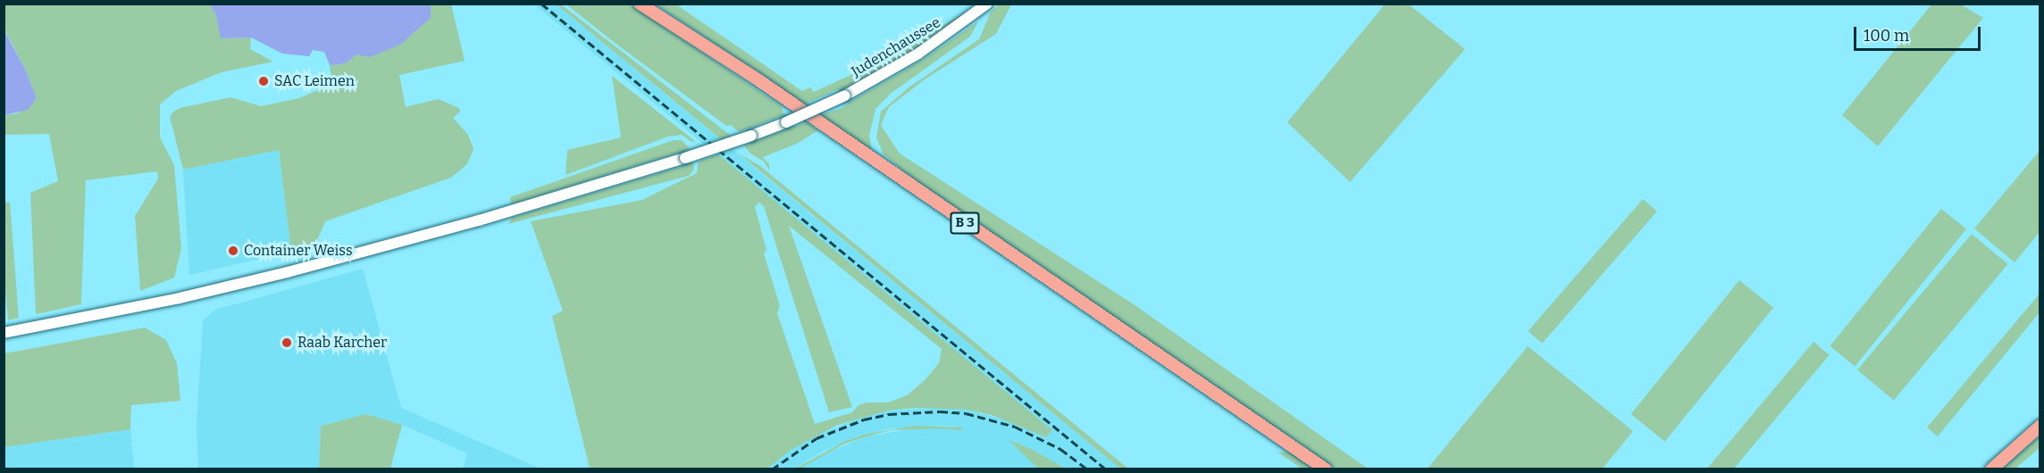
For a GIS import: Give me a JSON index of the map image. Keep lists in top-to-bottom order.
{
  "streets": {
    "main road": ["Judenchaussee", "B 3"]
  },
  "places": ["SAC Leimen", "Container Weiss", "Raab Karcher"],
  "scale_bar": "100 m"
}
